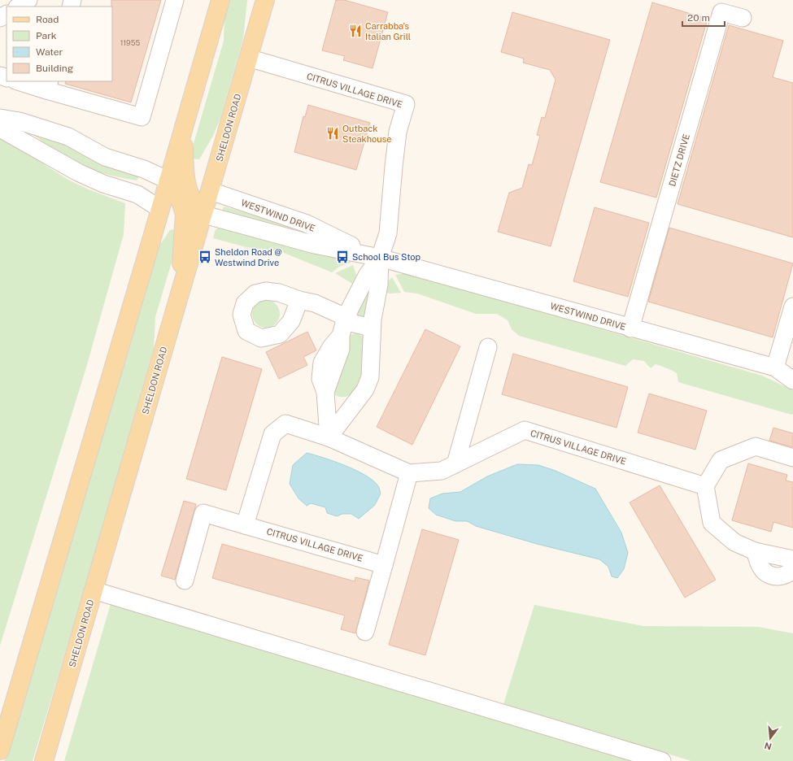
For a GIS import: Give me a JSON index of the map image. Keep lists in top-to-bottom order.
{
  "streets": {
    "main road": ["SHELDON ROAD"],
    "street": ["CITRUS VILLAGE DRIVE", "DIETZ DRIVE", "WESTWIND DRIVE"]
  },
  "crossings": [
    ["CITRUS VILLAGE DRIVE", "SHELDON ROAD"],
    ["CITRUS VILLAGE DRIVE", "WESTWIND DRIVE"],
    ["SHELDON ROAD", "WESTWIND DRIVE"],
    ["DIETZ DRIVE", "WESTWIND DRIVE"]
  ],
  "places": {
    "restaurant": ["Carrabba's Italian Grill", "Outback Steakhouse"],
    "bus stop": ["Sheldon Road @ Westwind Drive", "School Bus Stop"]
  },
  "house_numbers": ["11955"],
  "legend": [
    "Road",
    "Park",
    "Water",
    "Building"
  ],
  "scale_bar": "20 m",
  "north": "bottom"
}
